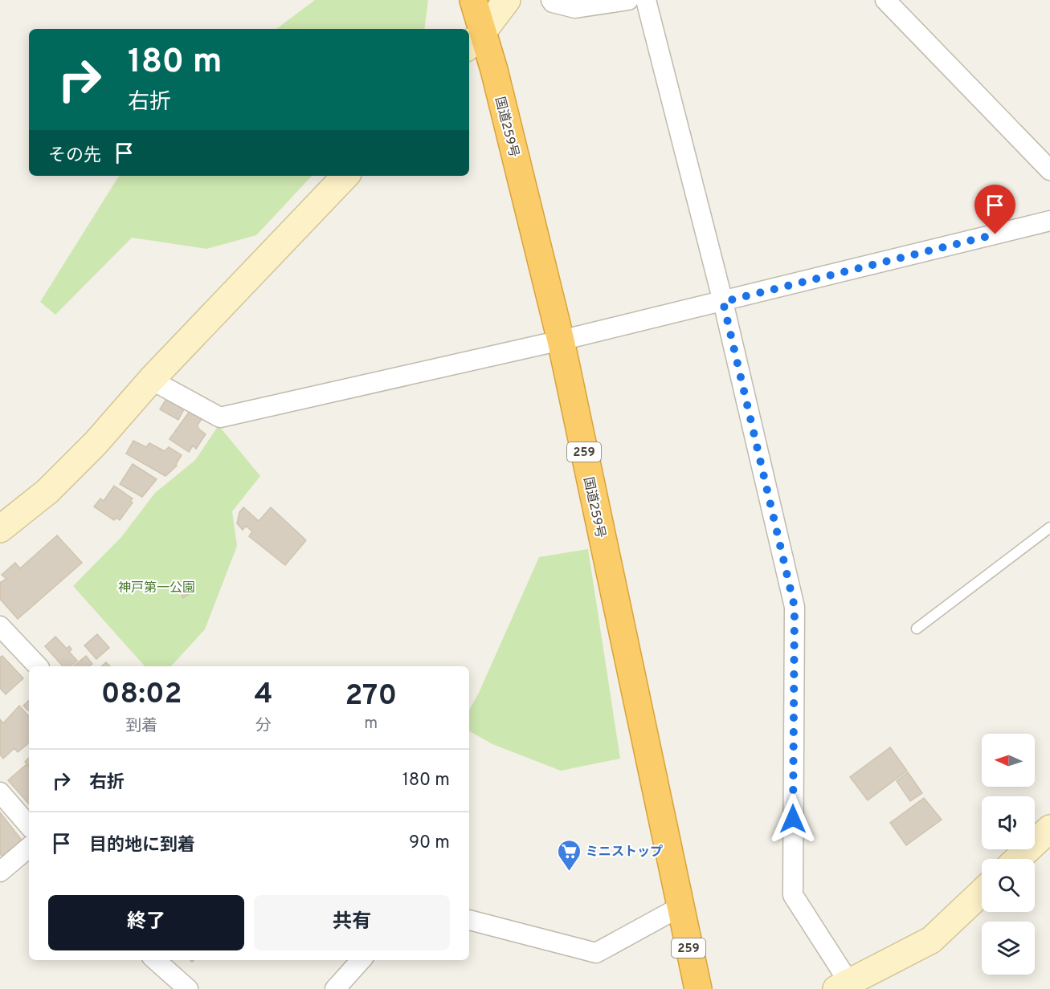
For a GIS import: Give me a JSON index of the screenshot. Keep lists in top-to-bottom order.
{
  "streets": {
    "highway": ["国道259号", "259"]
  },
  "parks": ["神戸第一公園"],
  "places": {
    "supermarket": ["ミニストップ"]
  },
  "north": "left",
  "page": {
    "turn": ["180 m", "右折"],
    "then": "その先",
    "eta": [
      "08:02",
      "到着",
      "4",
      "分",
      "270",
      "m"
    ],
    "list": [
      {
        "name": "右折",
        "value": "180 m"
      },
      {
        "name": "目的地に到着",
        "value": "90 m"
      }
    ],
    "buttons": ["終了", "共有"]
  }
}
